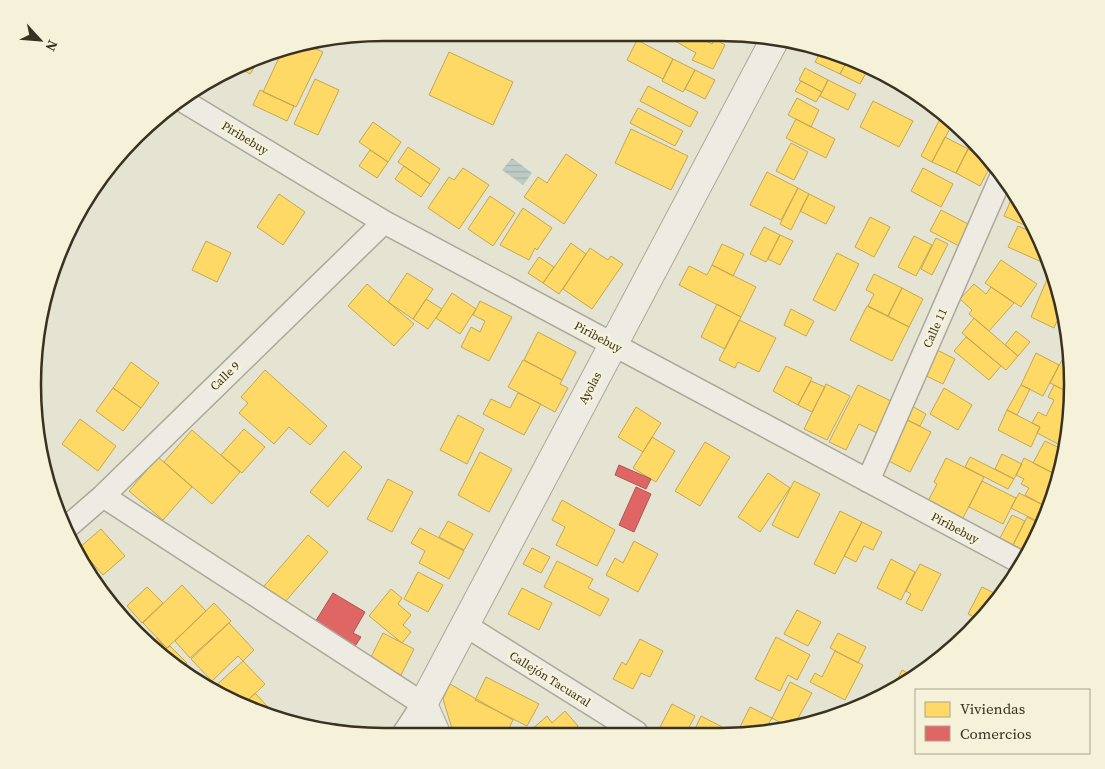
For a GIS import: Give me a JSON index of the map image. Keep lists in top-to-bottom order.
{
  "streets": {
    "street": [
      "Piribebuy",
      "Calle 11",
      "Calle 9",
      "Ayolas",
      "Callejón Tacuaral"
    ]
  },
  "crossings": [
    ["Piribebuy", "Calle 11"],
    ["Piribebuy", "Calle 9"],
    ["Piribebuy", "Ayolas"],
    ["Ayolas", "Callejón Tacuaral"]
  ],
  "legend": ["Viviendas", "Comercios"],
  "north": "bottom right"
}
